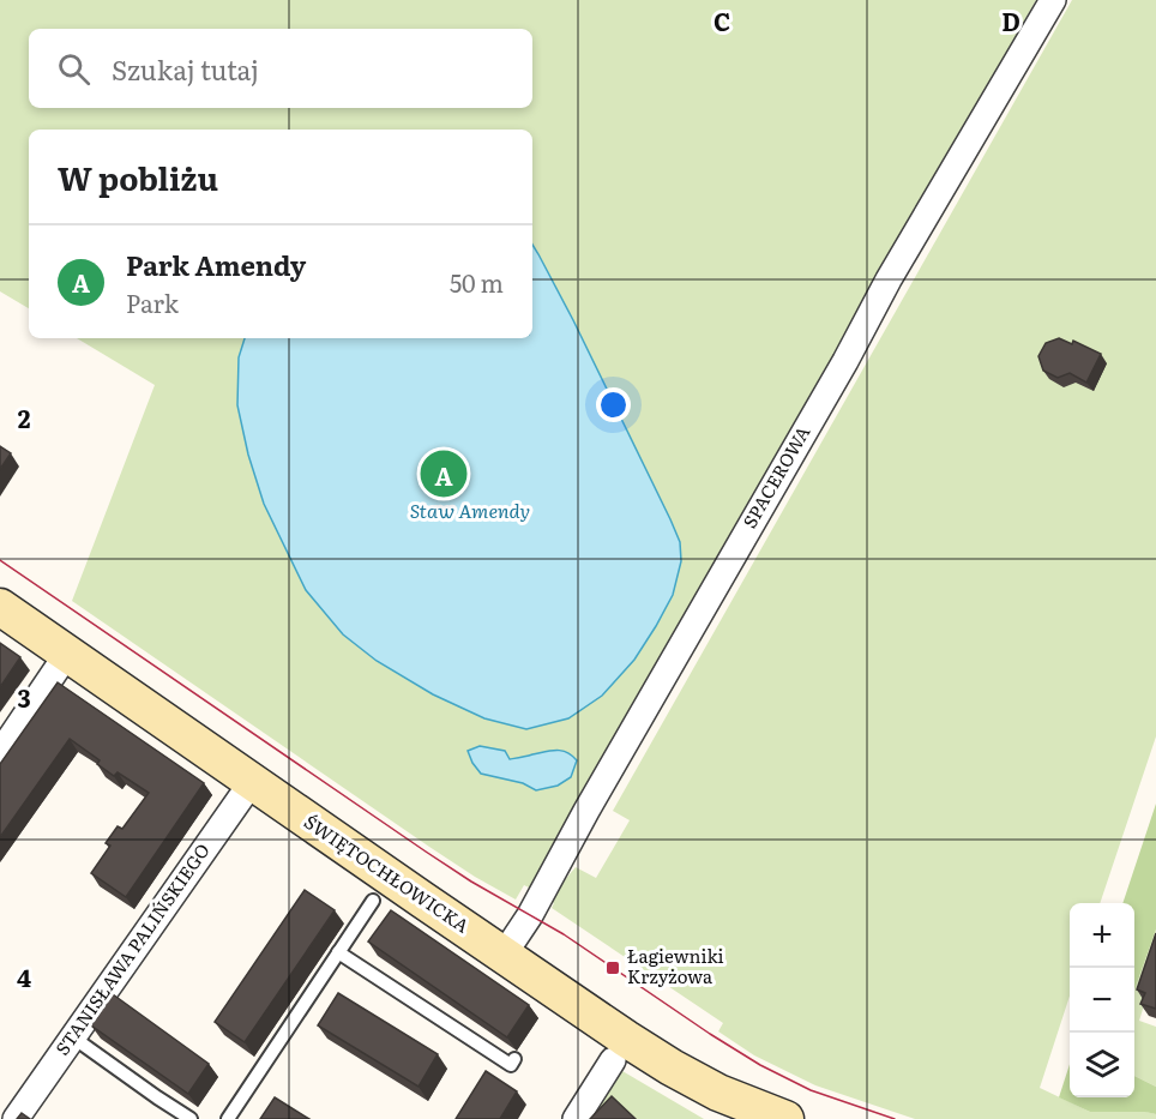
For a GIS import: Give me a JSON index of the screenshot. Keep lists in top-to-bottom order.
{
  "streets": {
    "main road": ["ŚWIĘTOCHŁOWICKA"],
    "street": ["SPACEROWA", "STANISŁAWA PALIŃSKIEGO"]
  },
  "crossings": [
    ["SPACEROWA", "ŚWIĘTOCHŁOWICKA"],
    ["ŚWIĘTOCHŁOWICKA", "STANISŁAWA PALIŃSKIEGO"]
  ],
  "water": ["Staw Amendy"],
  "places": {
    "transit": ["Łagiewniki Krzyżowa"]
  },
  "page": {
    "search": "Szukaj tutaj",
    "heading": "W pobliżu",
    "list": [
      {
        "mark": "A",
        "name": "Park Amendy",
        "note": "Park",
        "value": "50 m"
      }
    ],
    "pins": "A",
    "map_buttons": ["+", "−"]
  },
  "grid": {
    "columns": ["C", "D"],
    "rows": ["2", "3", "4"]
  }
}
